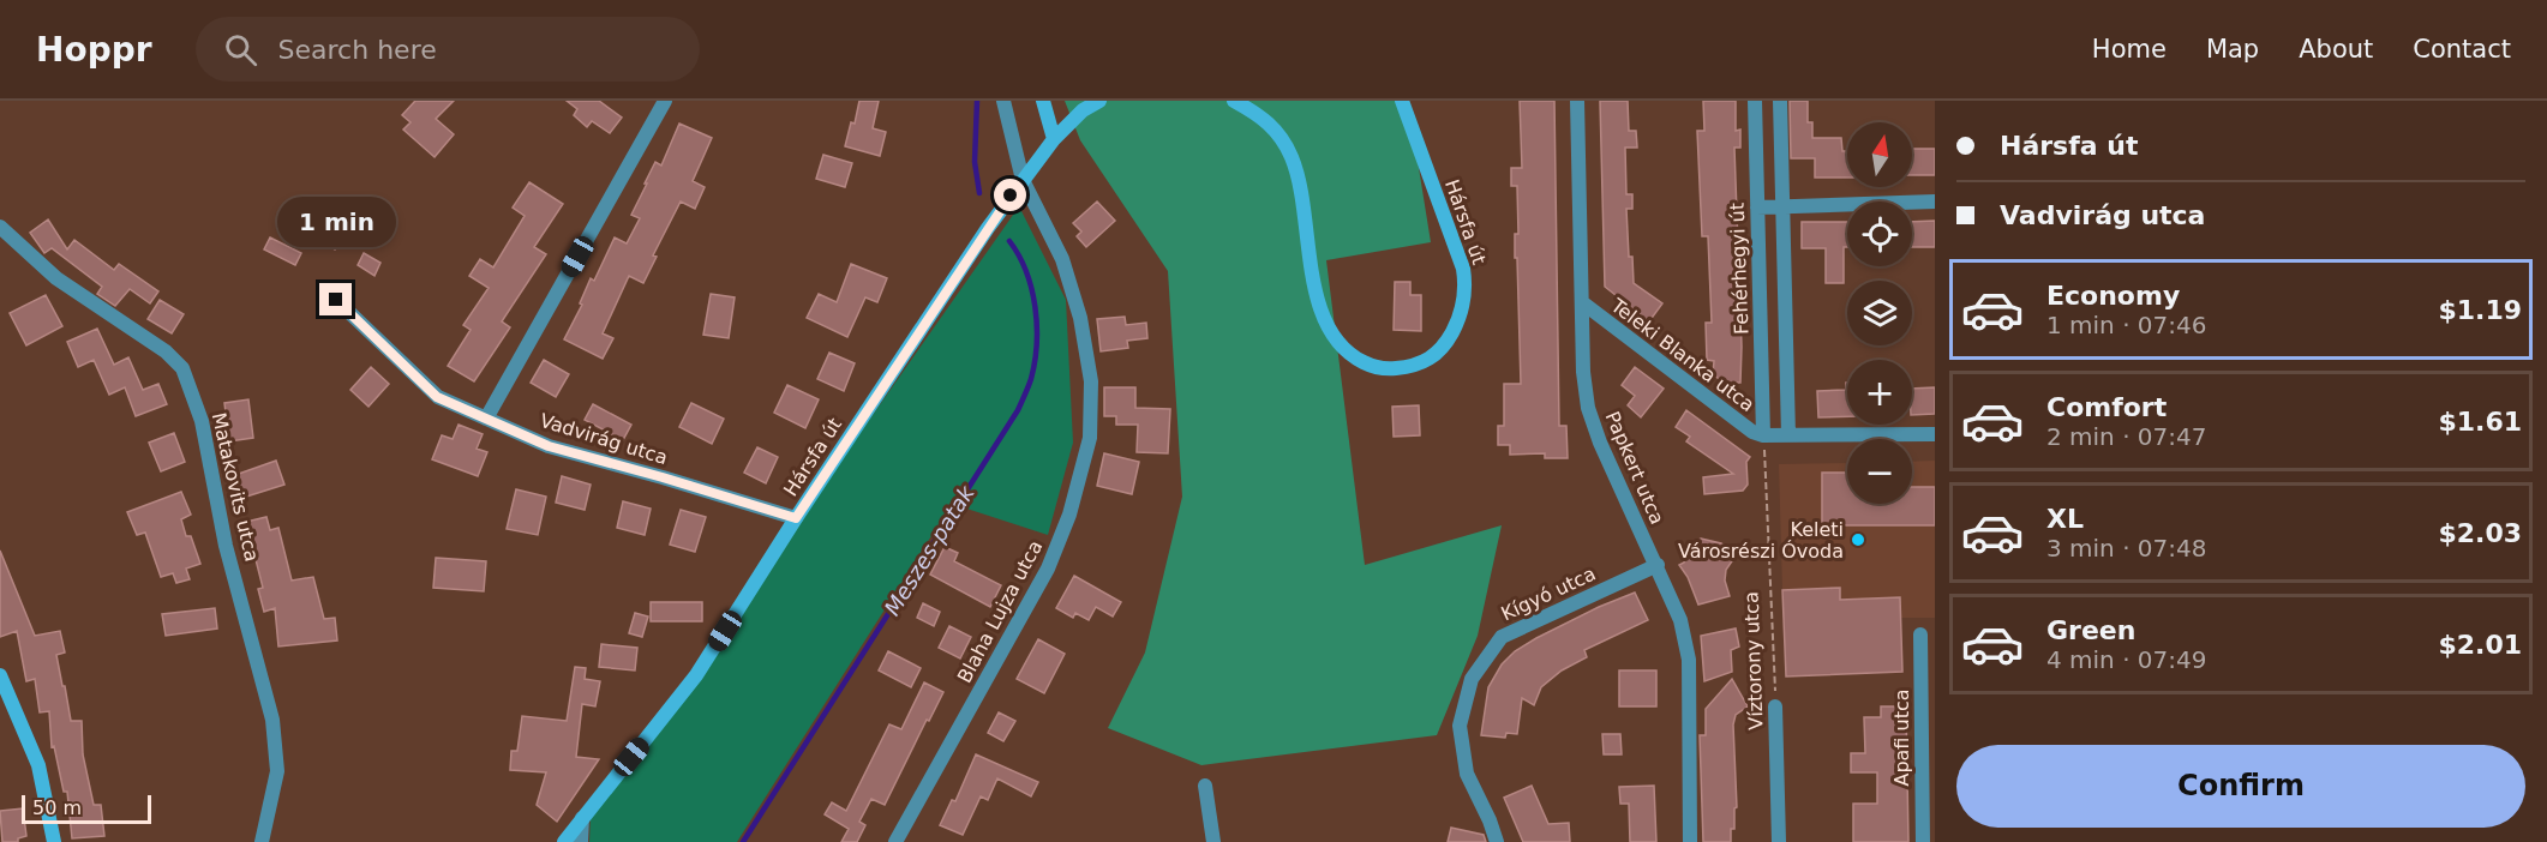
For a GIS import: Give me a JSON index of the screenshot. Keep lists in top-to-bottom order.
{
  "streets": {
    "street": [
      "Hársfa út",
      "Fehérhegyi út",
      "Teleki Blanka utca",
      "Vadvirág utca",
      "Papkert utca",
      "Matakovits utca",
      "Kígyó utca",
      "Blaha Lujza utca",
      "Víztorony utca",
      "Apafi utca"
    ]
  },
  "crossings": [
    ["Hársfa út", "Vadvirág utca"],
    ["Hársfa út", "Blaha Lujza utca"],
    ["Fehérhegyi út", "Teleki Blanka utca"],
    ["Fehérhegyi út", "Víztorony utca"],
    ["Teleki Blanka utca", "Papkert utca"],
    ["Teleki Blanka utca", "Víztorony utca"],
    ["Papkert utca", "Kígyó utca"]
  ],
  "water": ["Meszes-patak"],
  "places": ["Keleti Városrészi Óvoda"],
  "scale_bar": "50 m",
  "north": "top",
  "page": {
    "header": "Hoppr",
    "search": "Search here",
    "nav": [
      "Home",
      "Map",
      "About",
      "Contact"
    ],
    "banner": ["Hársfa út", "Vadvirág utca"],
    "map_buttons": ["+", "−"],
    "bubble": "1 min",
    "list": [
      {
        "name": "Economy",
        "note": "1 min · 07:46",
        "value": "$1.19"
      },
      {
        "name": "Comfort",
        "note": "2 min · 07:47",
        "value": "$1.61"
      },
      {
        "name": "XL",
        "note": "3 min · 07:48",
        "value": "$2.03"
      },
      {
        "name": "Green",
        "note": "4 min · 07:49",
        "value": "$2.01"
      }
    ],
    "buttons": "Confirm",
    "scale": "50 m"
  }
}
